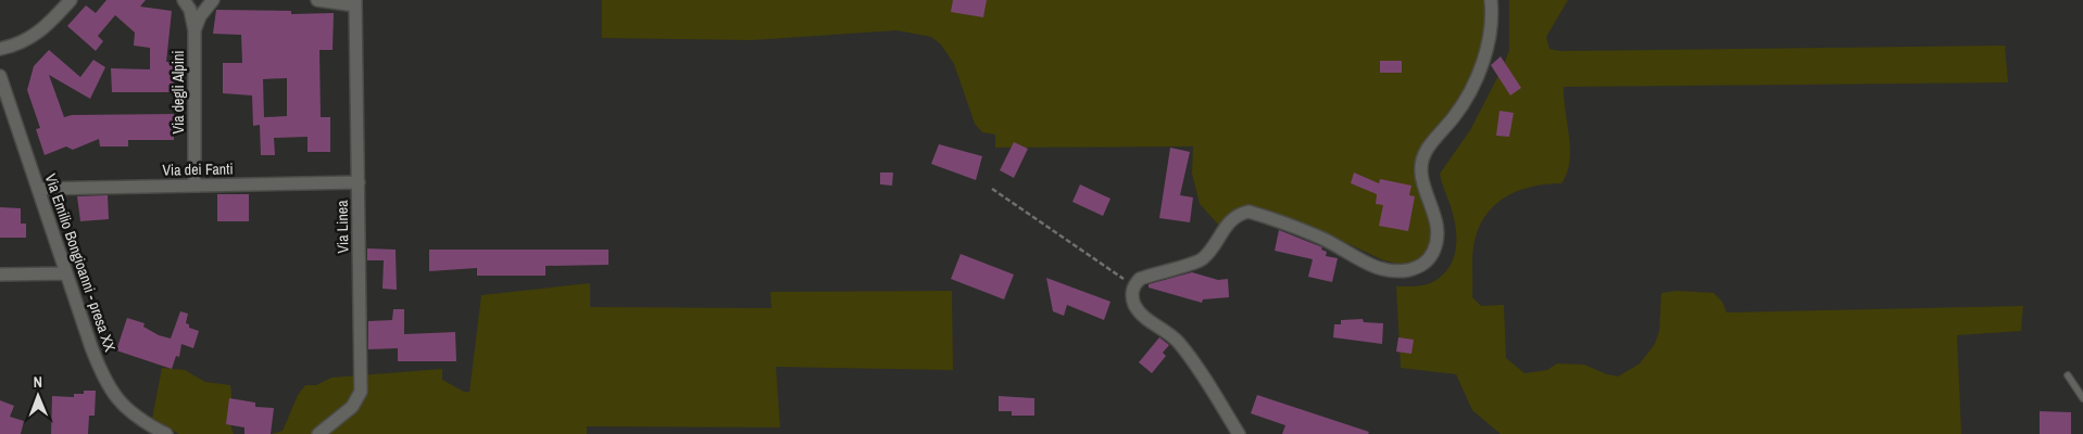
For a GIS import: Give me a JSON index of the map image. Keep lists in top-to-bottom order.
{
  "streets": {
    "street": [
      "Via degli Alpini",
      "Via dei Fanti",
      "Via Linea",
      "Via Emilio Bongioanni - presa XX"
    ]
  },
  "crossings": [
    ["Via degli Alpini", "Via dei Fanti"],
    ["Via dei Fanti", "Via Linea"],
    ["Via dei Fanti", "Via Emilio Bongioanni - presa XX"]
  ],
  "north": "top"
}
